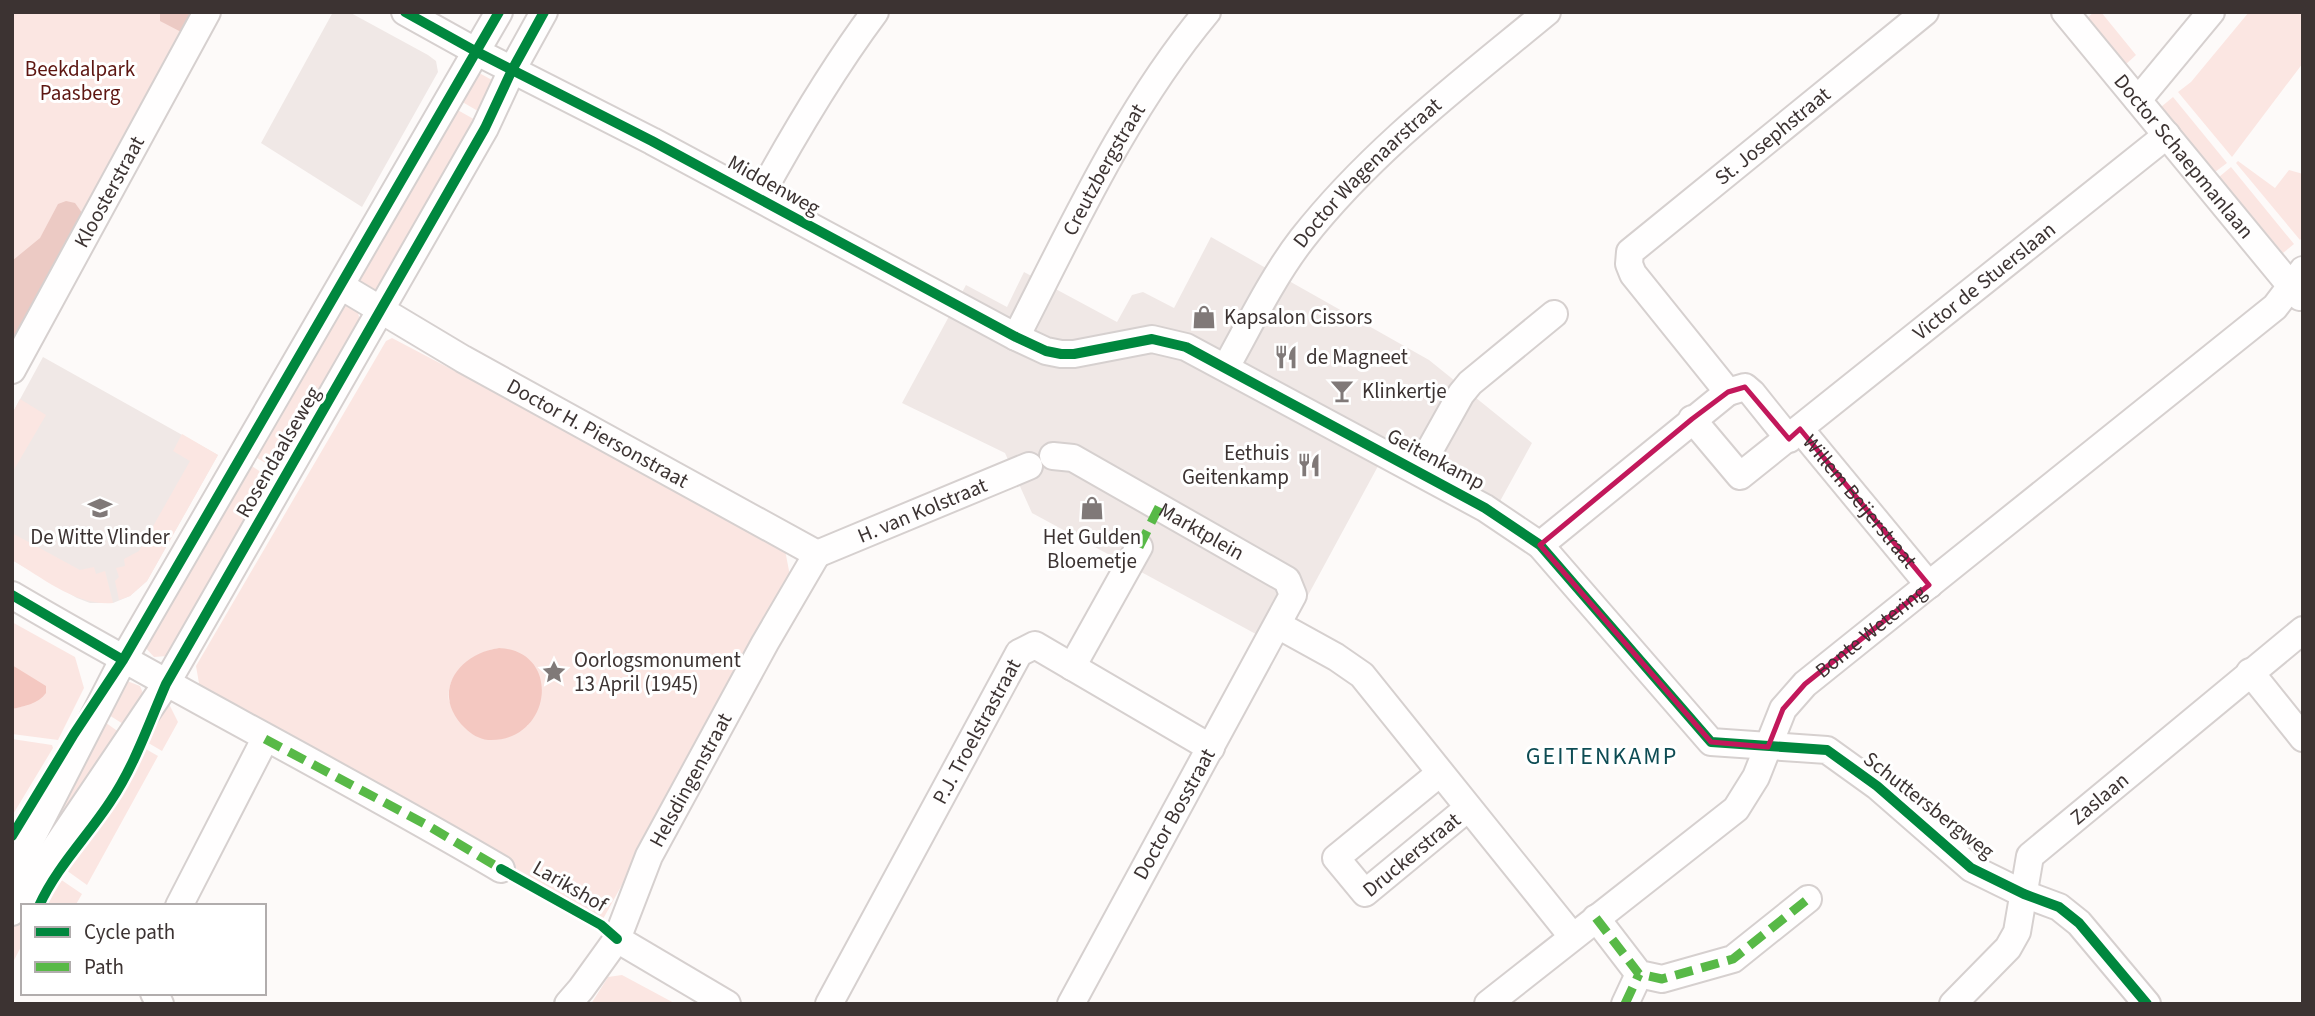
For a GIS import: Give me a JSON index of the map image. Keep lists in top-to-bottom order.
{
  "streets": {
    "street": [
      "St. Josephstraat",
      "Doctor Schaepmanlaan",
      "Creutzbergstraat",
      "Doctor Wagenaarstraat",
      "Middenweg",
      "Kloosterstraat",
      "Victor de Stuerslaan",
      "Doctor H. Piersonstraat",
      "Rosendaalseweg",
      "Geitenkamp",
      "Willem Beijerstraat",
      "H. van Kolstraat",
      "Marktplein",
      "Bonte Wetering",
      "P.J. Troelstrastraat",
      "Helsdingenstraat",
      "Zaslaan",
      "Schuttersbergweg",
      "Doctor Bosstraat",
      "Druckerstraat",
      "Larikshof"
    ]
  },
  "crossings": [
    ["St. Josephstraat", "Willem Beijerstraat"],
    ["Doctor Schaepmanlaan", "Victor de Stuerslaan"],
    ["Doctor Schaepmanlaan", "Bonte Wetering"],
    ["Creutzbergstraat", "Middenweg"],
    ["Creutzbergstraat", "Geitenkamp"],
    ["Doctor Wagenaarstraat", "Geitenkamp"],
    ["Middenweg", "Rosendaalseweg"],
    ["Middenweg", "Geitenkamp"],
    ["Victor de Stuerslaan", "Willem Beijerstraat"],
    ["Doctor H. Piersonstraat", "Rosendaalseweg"],
    ["Doctor H. Piersonstraat", "H. van Kolstraat"],
    ["Doctor H. Piersonstraat", "Helsdingenstraat"],
    ["Rosendaalseweg", "Larikshof"],
    ["Geitenkamp", "Bonte Wetering"],
    ["Geitenkamp", "Schuttersbergweg"],
    ["Willem Beijerstraat", "Bonte Wetering"],
    ["H. van Kolstraat", "Marktplein"],
    ["H. van Kolstraat", "Helsdingenstraat"],
    ["Marktplein", "Doctor Bosstraat"],
    ["Marktplein", "Druckerstraat"],
    ["Bonte Wetering", "Schuttersbergweg"],
    ["Bonte Wetering", "Druckerstraat"],
    ["P.J. Troelstrastraat", "Doctor Bosstraat"],
    ["Zaslaan", "Schuttersbergweg"],
    ["Doctor Bosstraat", "Druckerstraat"]
  ],
  "districts": ["GEITENKAMP"],
  "parks": ["Beekdalpark Paasberg"],
  "places": {
    "shop": ["Kapsalon Cissors", "Het Gulden Bloemetje"],
    "restaurant": ["de Magneet", "Eethuis Geitenkamp"],
    "bar": ["Klinkertje"],
    "school or university": ["De Witte Vlinder"],
    "place": ["Oorlogsmonument 13 April (1945)"]
  },
  "legend": ["Cycle path", "Path"]
}
